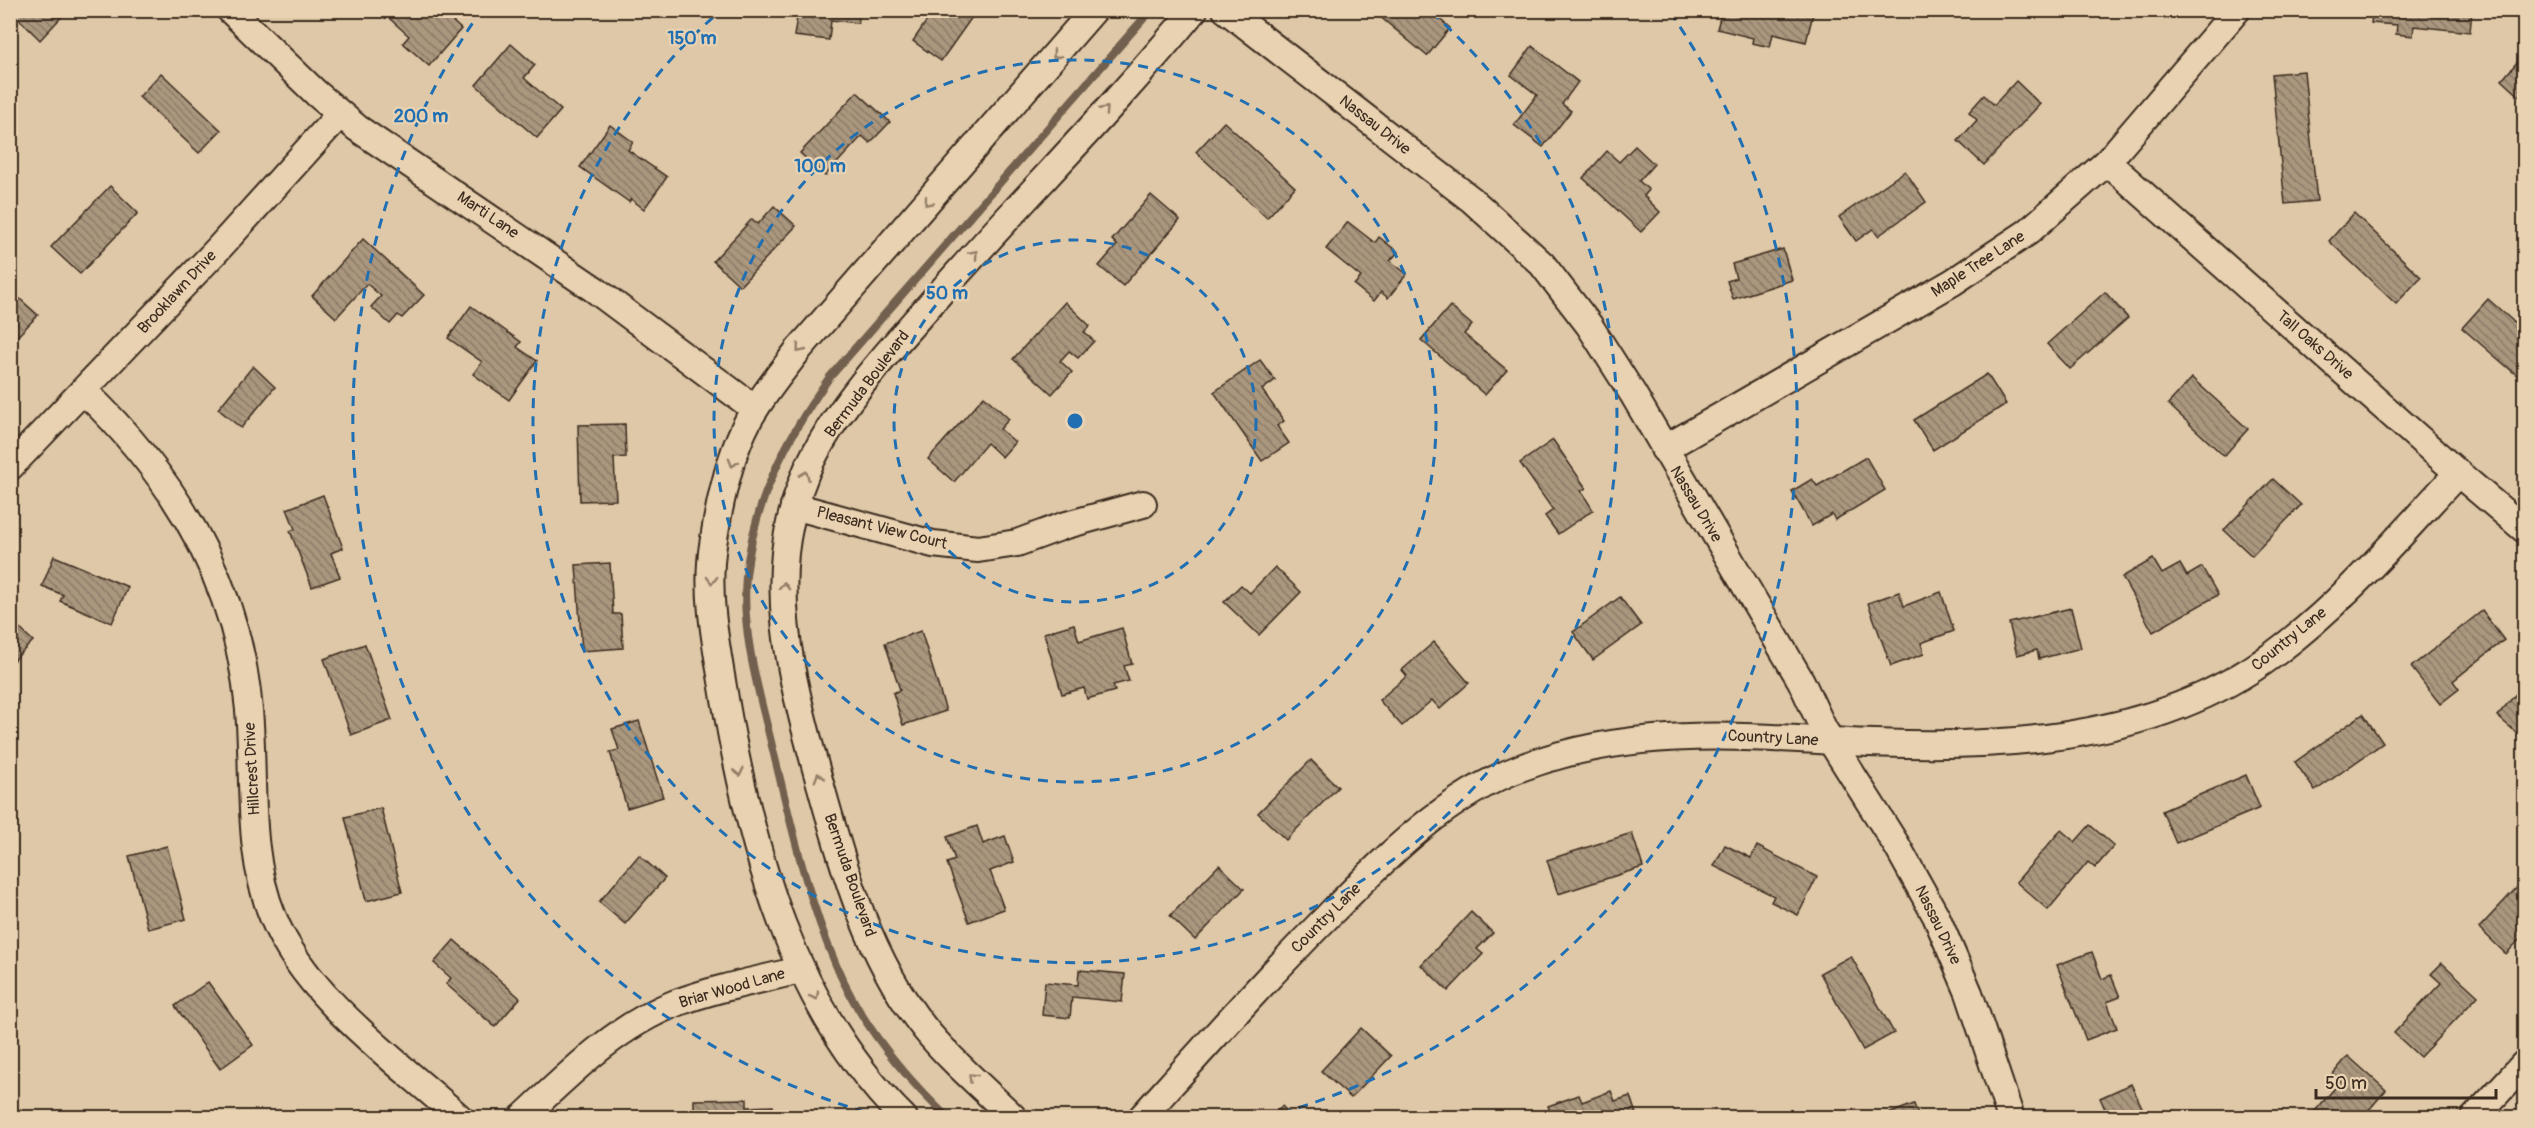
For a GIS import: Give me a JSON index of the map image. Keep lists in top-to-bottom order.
{
  "streets": {
    "street": [
      "Nassau Drive",
      "Marti Lane",
      "Maple Tree Lane",
      "Brooklawn Drive",
      "Tall Oaks Drive",
      "Bermuda Boulevard",
      "Pleasant View Court",
      "Country Lane",
      "Hillcrest Drive",
      "Briar Wood Lane"
    ]
  },
  "crossings": [
    ["Nassau Drive", "Maple Tree Lane"],
    ["Nassau Drive", "Country Lane"],
    ["Marti Lane", "Brooklawn Drive"],
    ["Maple Tree Lane", "Tall Oaks Drive"],
    ["Brooklawn Drive", "Hillcrest Drive"],
    ["Tall Oaks Drive", "Country Lane"],
    ["Bermuda Boulevard", "Pleasant View Court"]
  ],
  "scale_bar": "50 m",
  "rings": [
    "150 m",
    "200 m",
    "100 m",
    "50 m"
  ]
}
